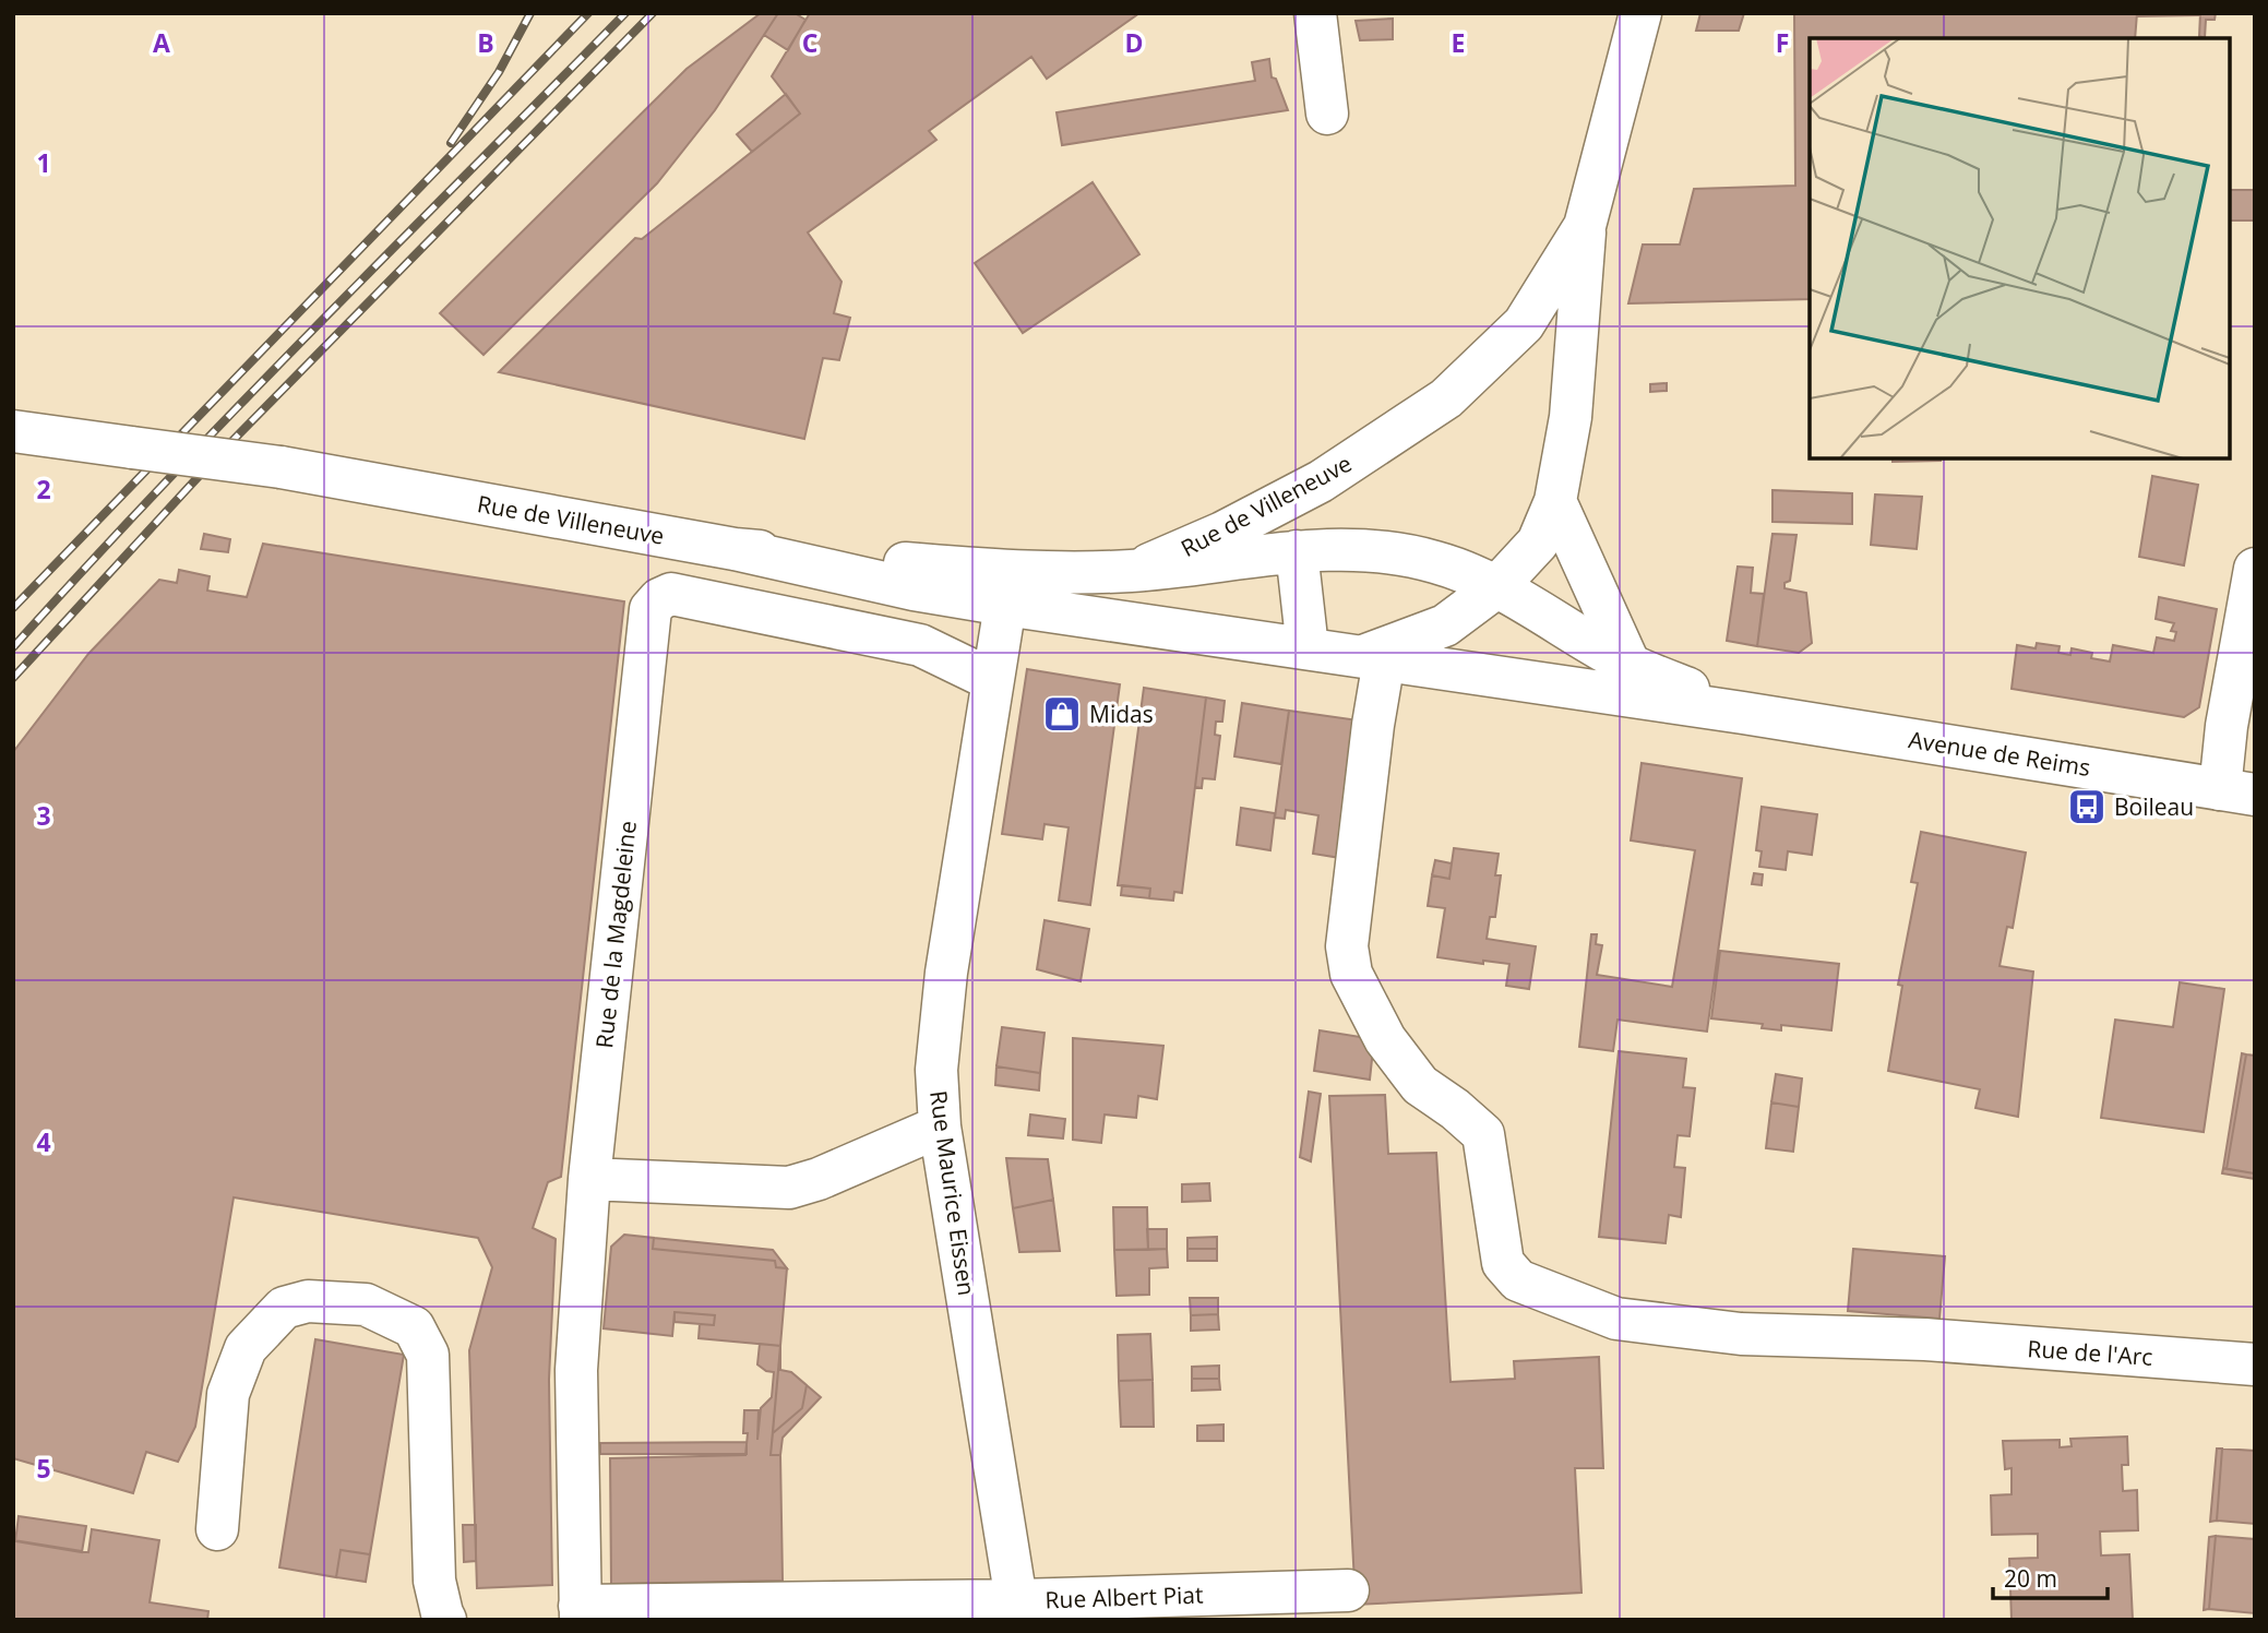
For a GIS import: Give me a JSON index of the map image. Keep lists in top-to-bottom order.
{
  "streets": {
    "street": [
      "Rue de Villeneuve",
      "Avenue de Reims",
      "Rue de la Magdeleine",
      "Rue Maurice Eissen",
      "Rue de l'Arc",
      "Rue Albert Piat"
    ]
  },
  "crossings": [
    ["Rue de Villeneuve", "Avenue de Reims"],
    ["Rue de la Magdeleine", "Rue Maurice Eissen"],
    ["Rue de la Magdeleine", "Rue Albert Piat"],
    ["Rue Maurice Eissen", "Rue Albert Piat"]
  ],
  "places": {
    "shop": ["Midas"],
    "bus stop": ["Boileau"]
  },
  "scale_bar": "20 m",
  "grid": {
    "columns": [
      "A",
      "B",
      "C",
      "D",
      "E",
      "F"
    ],
    "rows": [
      "1",
      "2",
      "3",
      "4",
      "5"
    ]
  }
}
